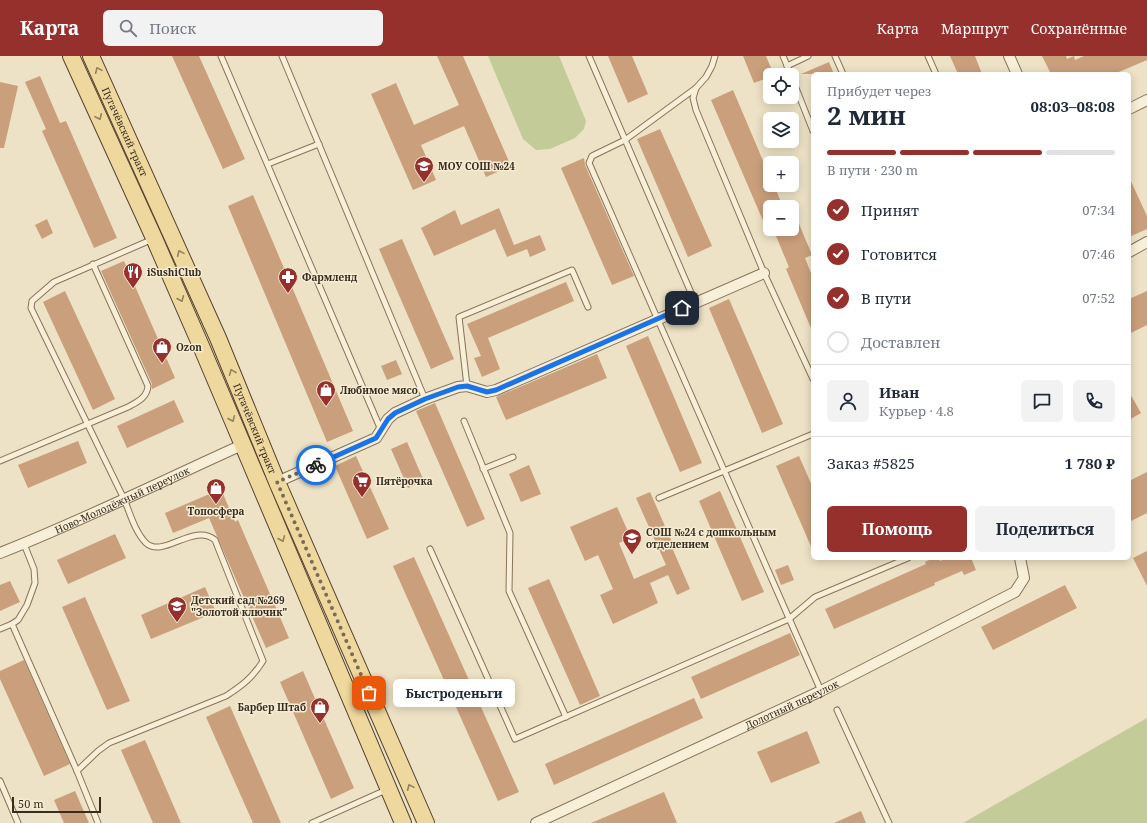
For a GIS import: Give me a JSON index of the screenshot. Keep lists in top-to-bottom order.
{
  "streets": {
    "main road": ["Пугачёвский тракт"],
    "street": ["Ново-Молодёжный переулок", "Долотный переулок"]
  },
  "crossings": [
    ["Пугачёвский тракт", "Ново-Молодёжный переулок"]
  ],
  "places": {
    "school or university": ["МОУ СОШ №24", "СОШ №24 с дошкольным отделением", "Детский сад №269 \"Золотой ключик\""],
    "restaurant": ["iSushiClub"],
    "pharmacy": ["Фармленд"],
    "shop": [
      "Ozon",
      "Любимое мясо",
      "Топосфера",
      "Барбер Штаб"
    ],
    "supermarket": ["Пятёрочка"],
    "other": ["Быстроденьги"]
  },
  "scale_bar": "50 m",
  "page": {
    "header": "Карта",
    "search": "Поиск",
    "nav": ["Карта", "Маршрут", "Сохранённые"],
    "map_buttons": ["+", "−"],
    "heading": ["2 мин", "Прибудет через", "08:03–08:08"],
    "panel": [
      "Иван",
      "Курьер · 4.8",
      "Заказ #5825",
      "1 780 ₽"
    ],
    "bar": "В пути · 230 m",
    "list": [
      ["Принят", "07:34"],
      ["Готовится", "07:46"],
      ["В пути", "07:52"],
      "Доставлен"
    ],
    "buttons": ["Помощь", "Поделиться"],
    "bubble": "Быстроденьги",
    "scale": "50 m"
  }
}
